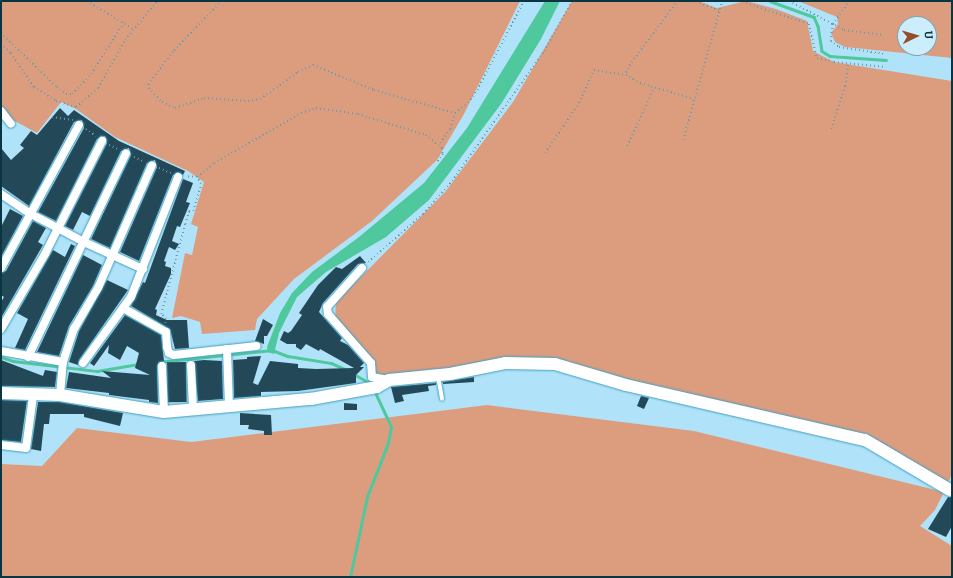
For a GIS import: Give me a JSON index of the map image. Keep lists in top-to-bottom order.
{
  "north": "right"
}
